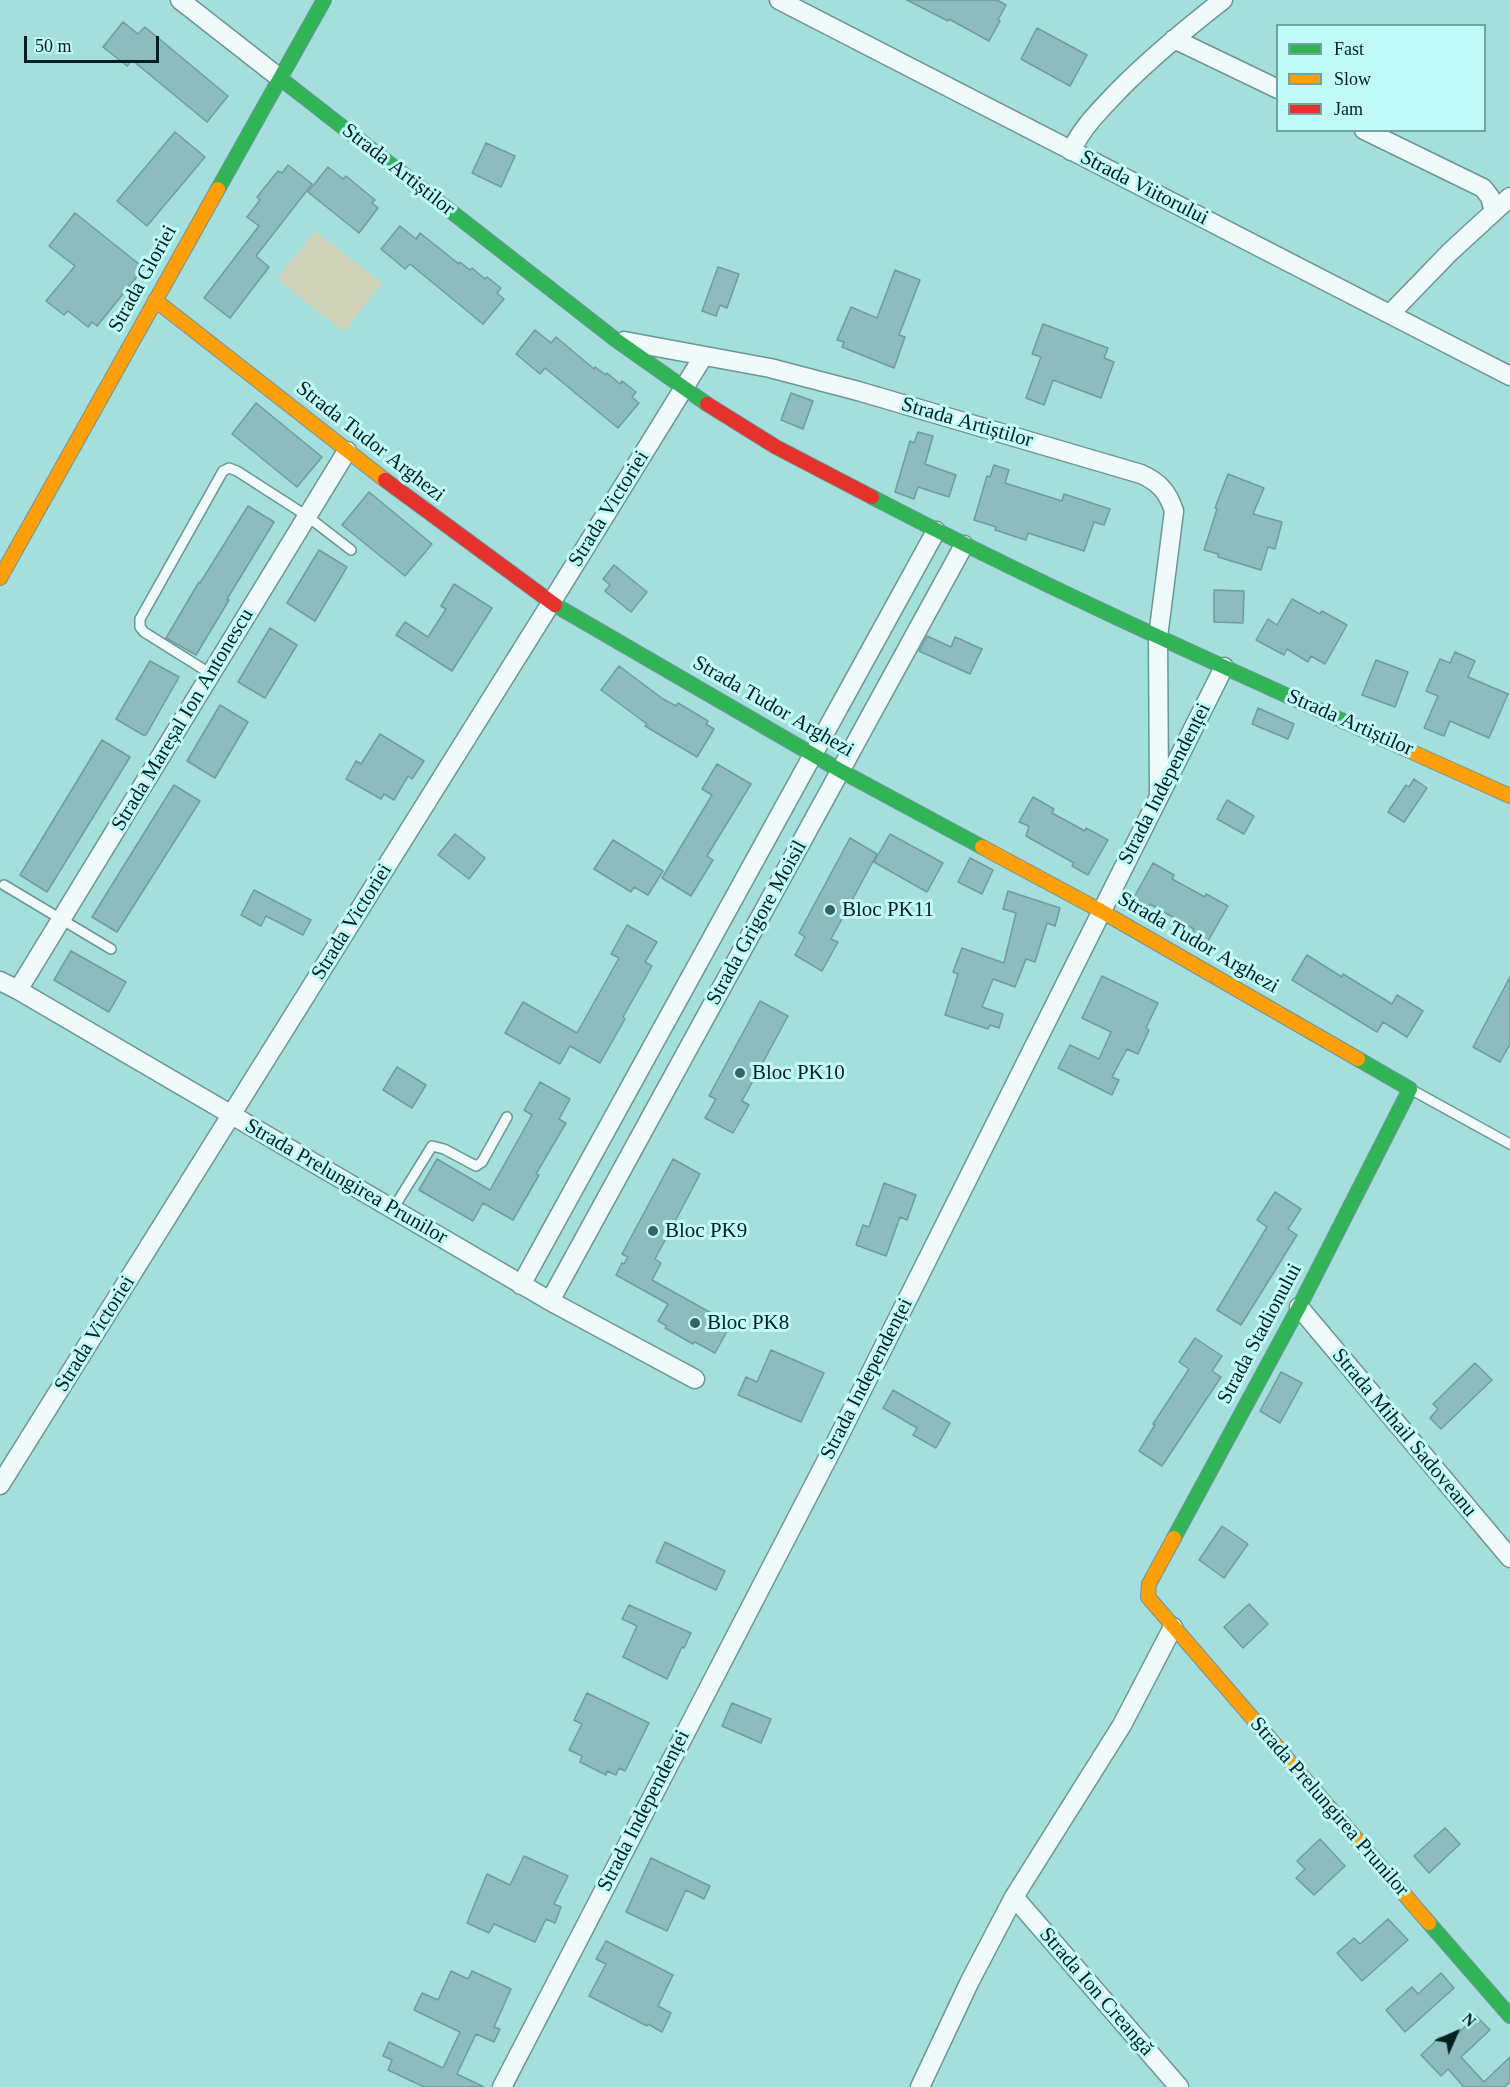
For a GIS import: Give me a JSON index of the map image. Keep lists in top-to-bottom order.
{
  "streets": {
    "street": [
      "Strada Artiștilor",
      "Strada Viitorului",
      "Strada Gloriei",
      "Strada Tudor Arghezi",
      "Strada Victoriei",
      "Strada Mareșal Ion Antonescu",
      "Strada Independenței",
      "Strada Grigore Moisil",
      "Strada Prelungirea Prunilor",
      "Strada Stadionului",
      "Strada Mihail Sadoveanu",
      "Strada Ion Creangă"
    ]
  },
  "crossings": [
    ["Strada Artiștilor", "Strada Gloriei"],
    ["Strada Artiștilor", "Strada Victoriei"],
    ["Strada Artiștilor", "Strada Independenței"],
    ["Strada Artiștilor", "Strada Grigore Moisil"],
    ["Strada Gloriei", "Strada Tudor Arghezi"],
    ["Strada Tudor Arghezi", "Strada Victoriei"],
    ["Strada Tudor Arghezi", "Strada Mareșal Ion Antonescu"],
    ["Strada Tudor Arghezi", "Strada Independenței"],
    ["Strada Tudor Arghezi", "Strada Grigore Moisil"],
    ["Strada Tudor Arghezi", "Strada Stadionului"],
    ["Strada Victoriei", "Strada Prelungirea Prunilor"],
    ["Strada Mareșal Ion Antonescu", "Strada Prelungirea Prunilor"],
    ["Strada Grigore Moisil", "Strada Prelungirea Prunilor"],
    ["Strada Prelungirea Prunilor", "Strada Stadionului"],
    ["Strada Stadionului", "Strada Mihail Sadoveanu"]
  ],
  "places": [
    "Bloc PK11",
    "Bloc PK10",
    "Bloc PK9",
    "Bloc PK8"
  ],
  "legend": ["Fast", "Slow", "Jam"],
  "scale_bar": "50 m",
  "north": "top right"
}
